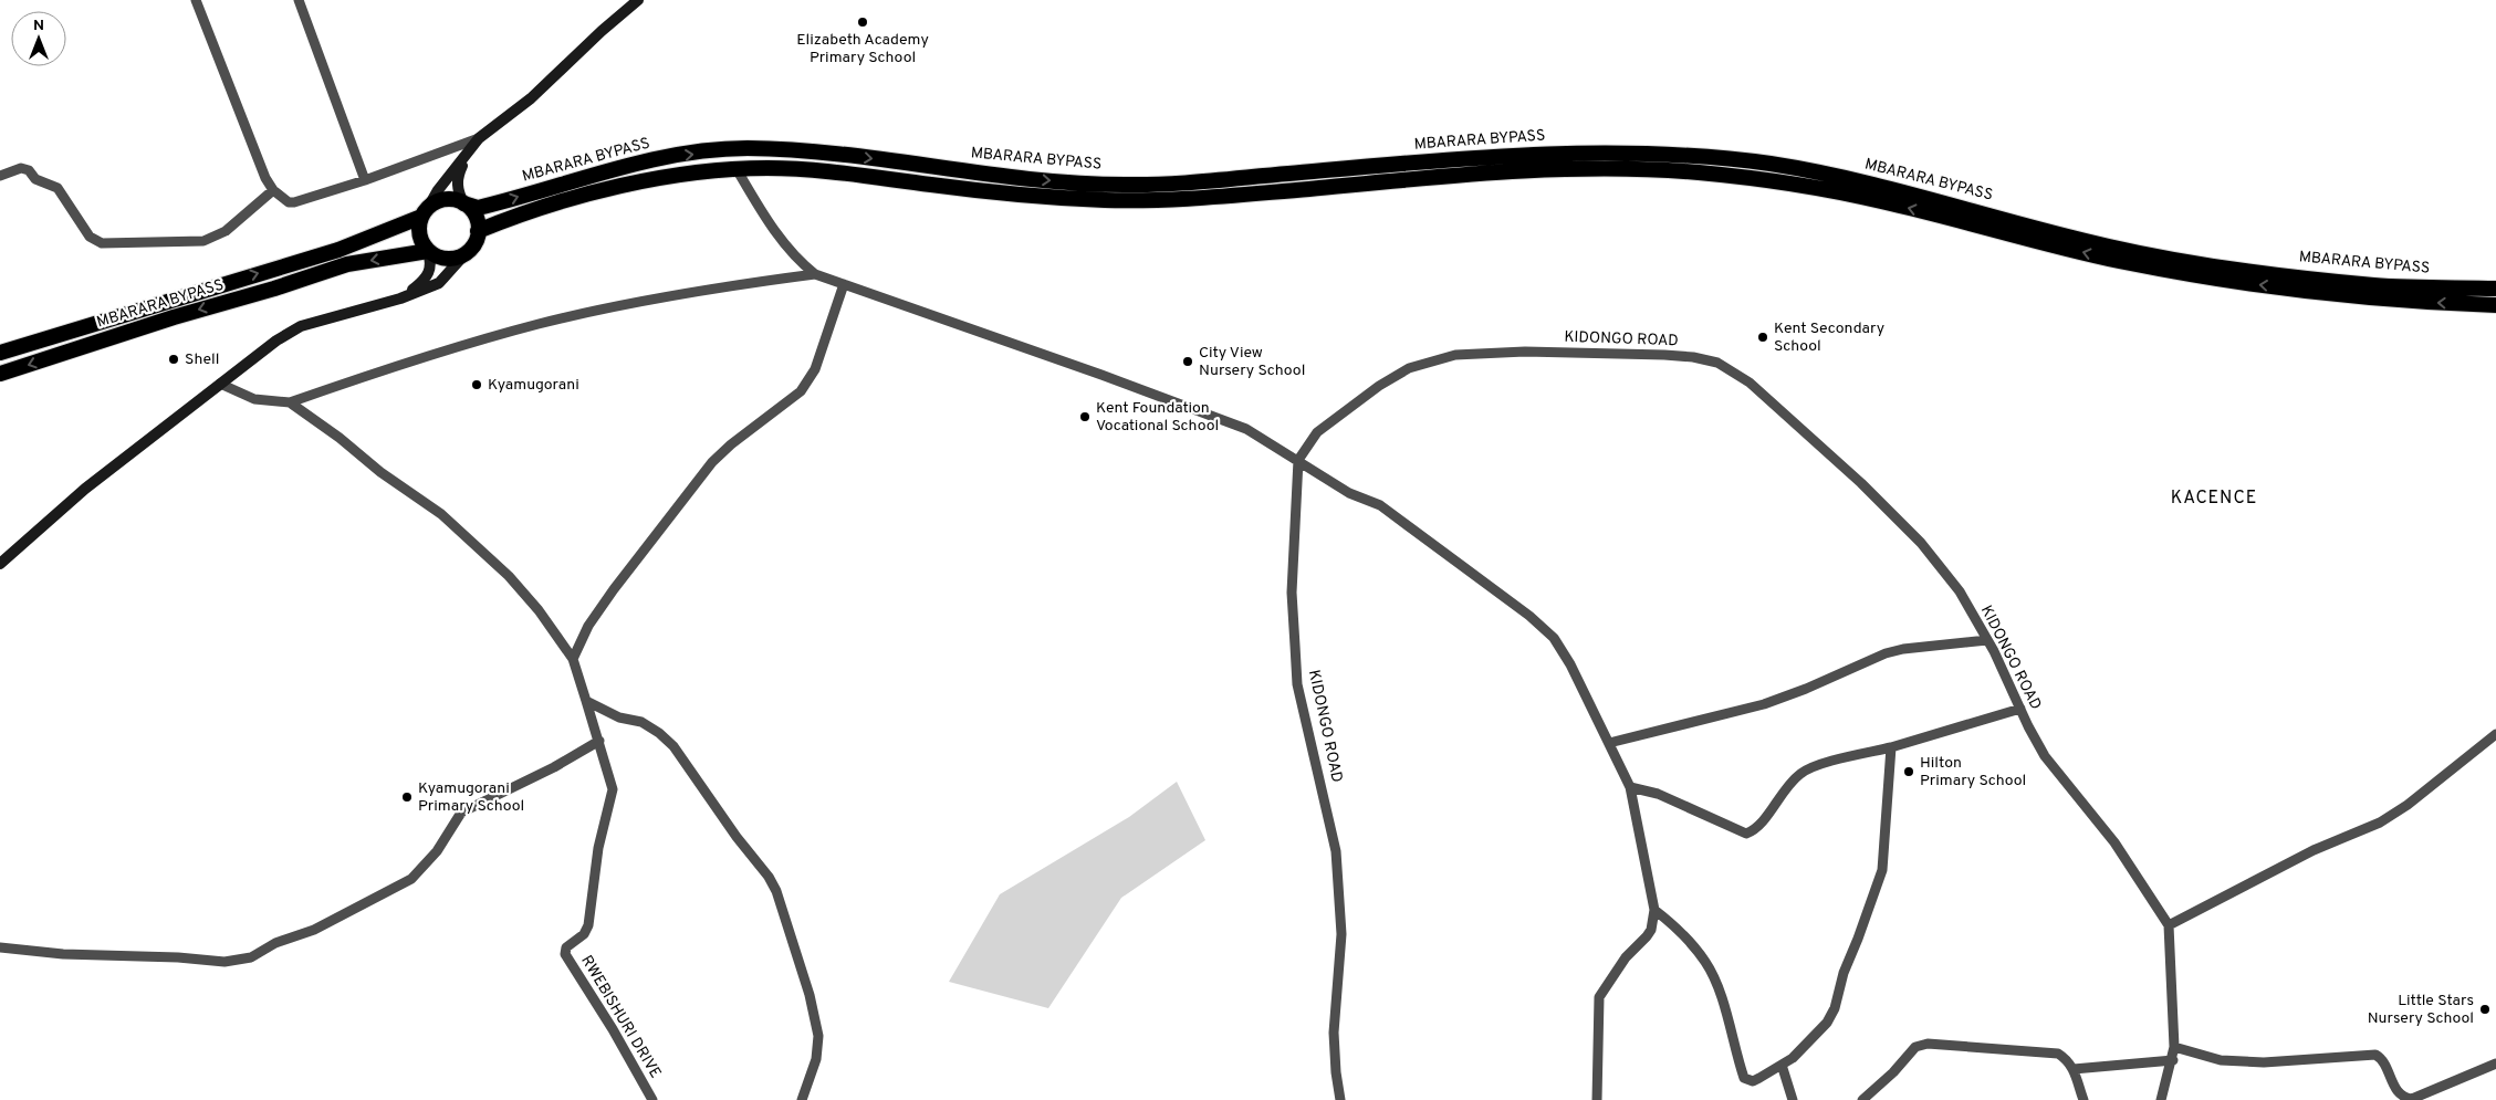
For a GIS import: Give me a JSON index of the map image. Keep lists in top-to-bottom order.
{
  "streets": {
    "highway": ["MBARARA BYPASS"],
    "street": ["KIDONGO ROAD", "RWEBISHURI DRIVE"]
  },
  "districts": ["KACENCE"],
  "places": [
    "Elizabeth Academy Primary School",
    "Kent Secondary School",
    "Shell",
    "City View Nursery School",
    "Kyamugorani",
    "Kent Foundation Vocational School",
    "Hilton Primary School",
    "Kyamugorani Primary School",
    "Little Stars Nursery School"
  ],
  "north": "top"
}
